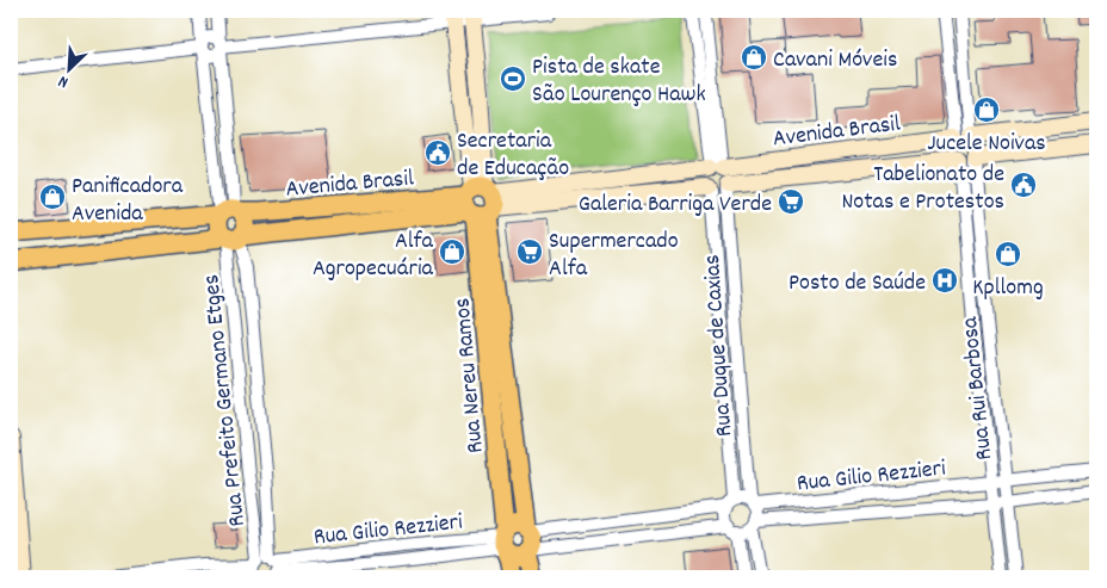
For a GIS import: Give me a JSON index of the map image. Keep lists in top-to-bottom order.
{
  "streets": {
    "main road": ["Avenida Brasil", "Rua Nereu Ramos"],
    "street": [
      "Rua Duque de Caxias",
      "Rua Rui Barbosa",
      "Rua Prefeito Germano Etges",
      "Rua Gilio Rezzieri"
    ]
  },
  "crossings": [
    ["Avenida Brasil", "Rua Duque de Caxias"],
    ["Avenida Brasil", "Rua Nereu Ramos"],
    ["Avenida Brasil", "Rua Rui Barbosa"],
    ["Avenida Brasil", "Rua Prefeito Germano Etges"],
    ["Rua Duque de Caxias", "Rua Gilio Rezzieri"],
    ["Rua Nereu Ramos", "Rua Gilio Rezzieri"],
    ["Rua Rui Barbosa", "Rua Gilio Rezzieri"],
    ["Rua Prefeito Germano Etges", "Rua Gilio Rezzieri"]
  ],
  "places": {
    "shop": [
      "Cavani Móveis",
      "Jucele Noivas",
      "Panificadora Avenida",
      "Alfa Agropecuária",
      "Kpllomg"
    ],
    "sports": ["Pista de skate São Lourenço Hawk"],
    "public building": ["Secretaria de Educação", "Tabelionato de Notas e Protestos"],
    "supermarket": ["Galeria Barriga Verde", "Supermercado Alfa"],
    "hospital": ["Posto de Saúde"]
  },
  "north": "bottom left"
}
